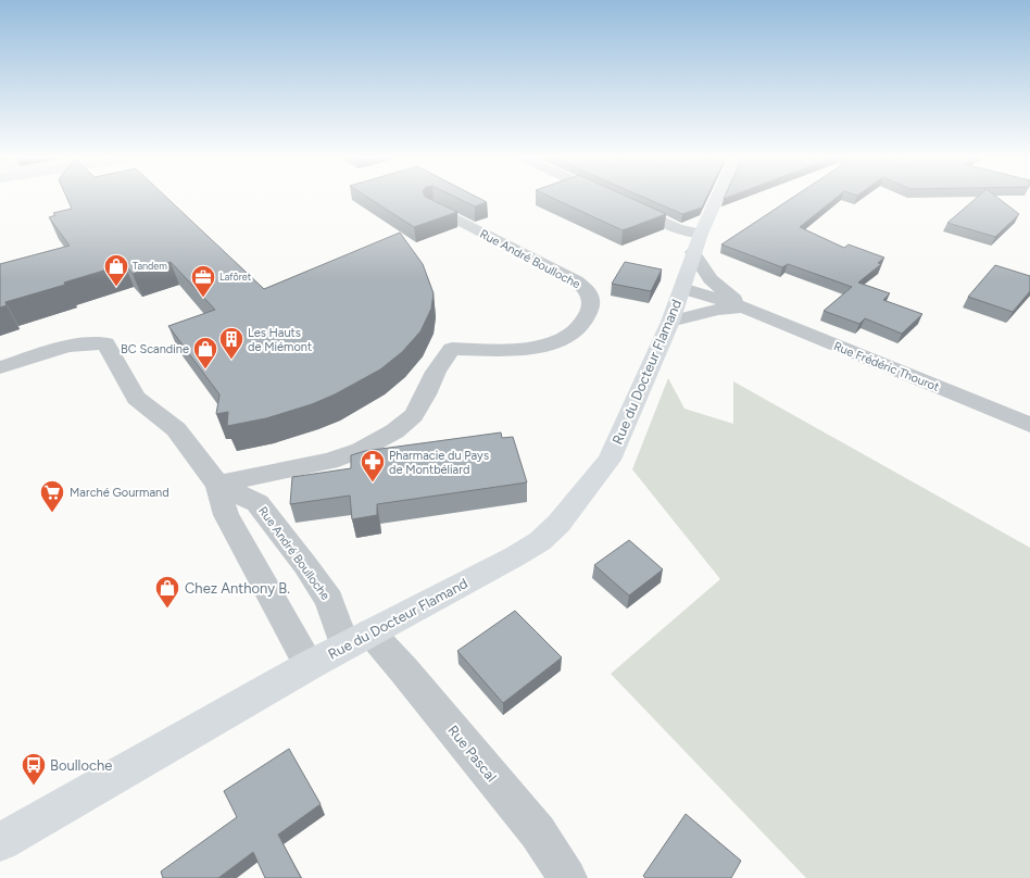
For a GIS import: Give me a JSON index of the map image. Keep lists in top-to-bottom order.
{
  "streets": {
    "street": [
      "Rue André Boulloche",
      "Rue Frédéric Thourot",
      "Rue du Docteur Flamand",
      "Rue Pascal"
    ]
  },
  "crossings": [
    ["Rue André Boulloche", "Rue du Docteur Flamand"],
    ["Rue André Boulloche", "Rue Pascal"],
    ["Rue Frédéric Thourot", "Rue du Docteur Flamand"],
    ["Rue du Docteur Flamand", "Rue Pascal"]
  ],
  "places": {
    "shop": ["Tandem", "BC Scandine", "Chez Anthony B."],
    "office": ["Lafôret"],
    "building": ["Les Hauts de Miémont"],
    "pharmacy": ["Pharmacie du Pays de Montbéliard"],
    "supermarket": ["Marché Gourmand"],
    "bus stop": ["Boulloche"]
  }
}
